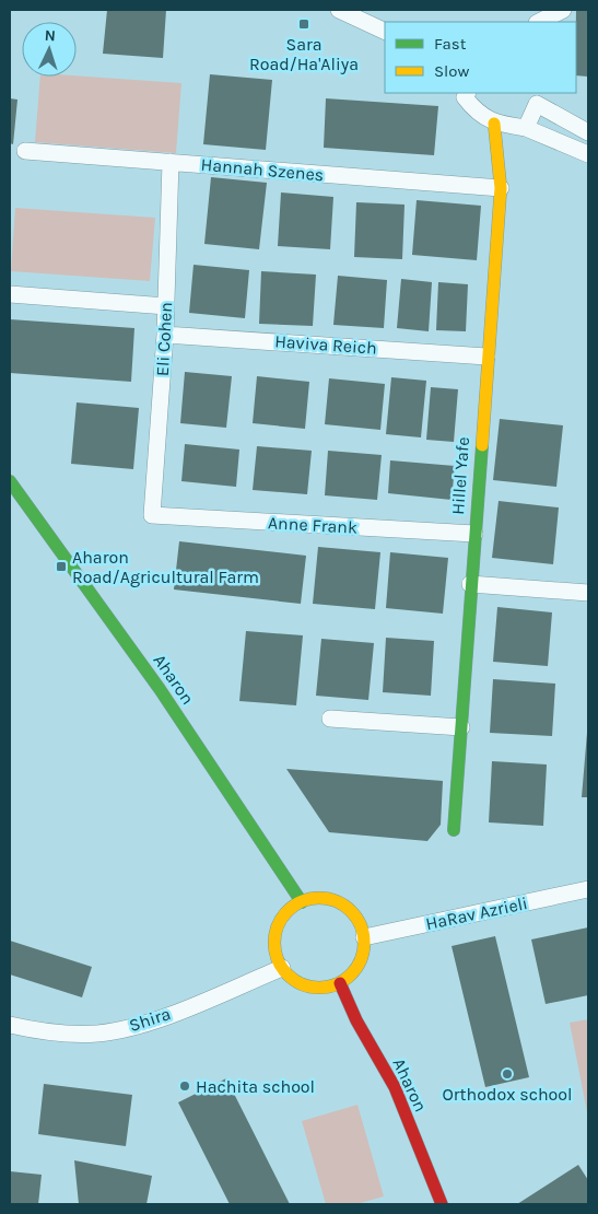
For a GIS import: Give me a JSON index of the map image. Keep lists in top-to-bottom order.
{
  "streets": {
    "street": [
      "Hannah Szenes",
      "Eli Cohen",
      "Haviva Reich",
      "Hillel Yafe",
      "Anne Frank",
      "Aharon",
      "HaRav Azrieli",
      "Shira"
    ]
  },
  "crossings": [
    ["Hannah Szenes", "Eli Cohen"],
    ["Hannah Szenes", "Hillel Yafe"],
    ["Eli Cohen", "Haviva Reich"],
    ["Eli Cohen", "Anne Frank"],
    ["Haviva Reich", "Hillel Yafe"],
    ["Hillel Yafe", "Anne Frank"],
    ["Aharon", "HaRav Azrieli"],
    ["Aharon", "Shira"],
    ["HaRav Azrieli", "Shira"]
  ],
  "places": {
    "transit": ["Sara Road/Ha'Aliya", "Aharon Road/Agricultural Farm"],
    "other": ["Orthodox school", "Hachita school"]
  },
  "legend": ["Fast", "Slow"],
  "north": "top"
}
